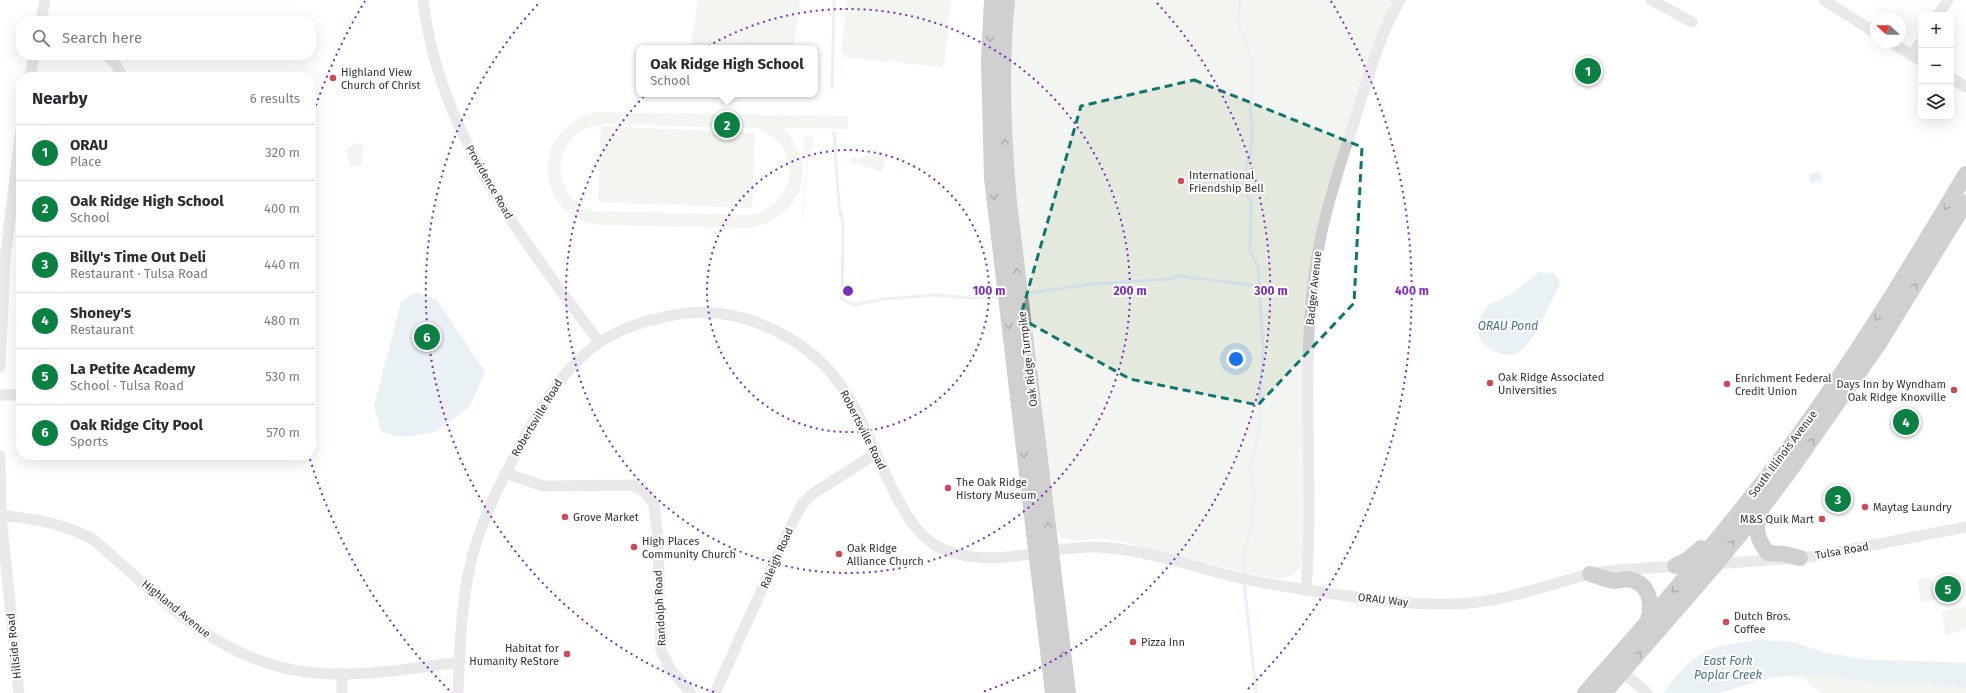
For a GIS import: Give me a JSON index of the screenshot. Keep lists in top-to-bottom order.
{
  "streets": {
    "highway": ["Oak Ridge Turnpike", "South Illinois Avenue"],
    "street": [
      "Providence Road",
      "Badger Avenue",
      "Robertsville Road",
      "Tulsa Road",
      "Raleigh Road",
      "ORAU Way",
      "Randolph Road",
      "Highland Avenue",
      "Hillside Road"
    ]
  },
  "crossings": [
    ["Providence Road", "Robertsville Road"],
    ["Badger Avenue", "ORAU Way"],
    ["Oak Ridge Turnpike", "Robertsville Road"],
    ["Oak Ridge Turnpike", "ORAU Way"],
    ["Robertsville Road", "Raleigh Road"],
    ["Robertsville Road", "ORAU Way"],
    ["Robertsville Road", "Randolph Road"],
    ["Robertsville Road", "Highland Avenue"],
    ["South Illinois Avenue", "Tulsa Road"],
    ["South Illinois Avenue", "ORAU Way"],
    ["Tulsa Road", "ORAU Way"],
    ["Highland Avenue", "Hillside Road"]
  ],
  "water": ["ORAU Pond", "East Fork Poplar Creek"],
  "places": [
    "Highland View Church of Christ",
    "International Friendship Bell",
    "Oak Ridge Associated Universities",
    "Enrichment Federal Credit Union",
    "Days Inn by Wyndham Oak Ridge Knoxville",
    "The Oak Ridge History Museum",
    "Maytag Laundry",
    "Grove Market",
    "M&S Quik Mart",
    "High Places Community Church",
    "Oak Ridge Alliance Church",
    "Dutch Bros. Coffee",
    "Pizza Inn",
    "Habitat for Humanity ReStore"
  ],
  "north": "left",
  "page": {
    "map_buttons": ["+", "−"],
    "search": "Search here",
    "popup": ["Oak Ridge High School", "School"],
    "pins": [
      "1",
      "2",
      "6",
      "4",
      "3",
      "5"
    ],
    "heading": ["Nearby", "6 results"],
    "list": [
      {
        "mark": "1",
        "name": "ORAU",
        "note": "Place",
        "value": "320 m"
      },
      {
        "mark": "2",
        "name": "Oak Ridge High School",
        "note": "School",
        "value": "400 m"
      },
      {
        "mark": "3",
        "name": "Billy's Time Out Deli",
        "note": "Restaurant · Tulsa Road",
        "value": "440 m"
      },
      {
        "mark": "4",
        "name": "Shoney's",
        "note": "Restaurant",
        "value": "480 m"
      },
      {
        "mark": "5",
        "name": "La Petite Academy",
        "note": "School · Tulsa Road",
        "value": "530 m"
      },
      {
        "mark": "6",
        "name": "Oak Ridge City Pool",
        "note": "Sports",
        "value": "570 m"
      }
    ]
  },
  "rings": [
    "100 m",
    "200 m",
    "300 m",
    "400 m"
  ]
}
